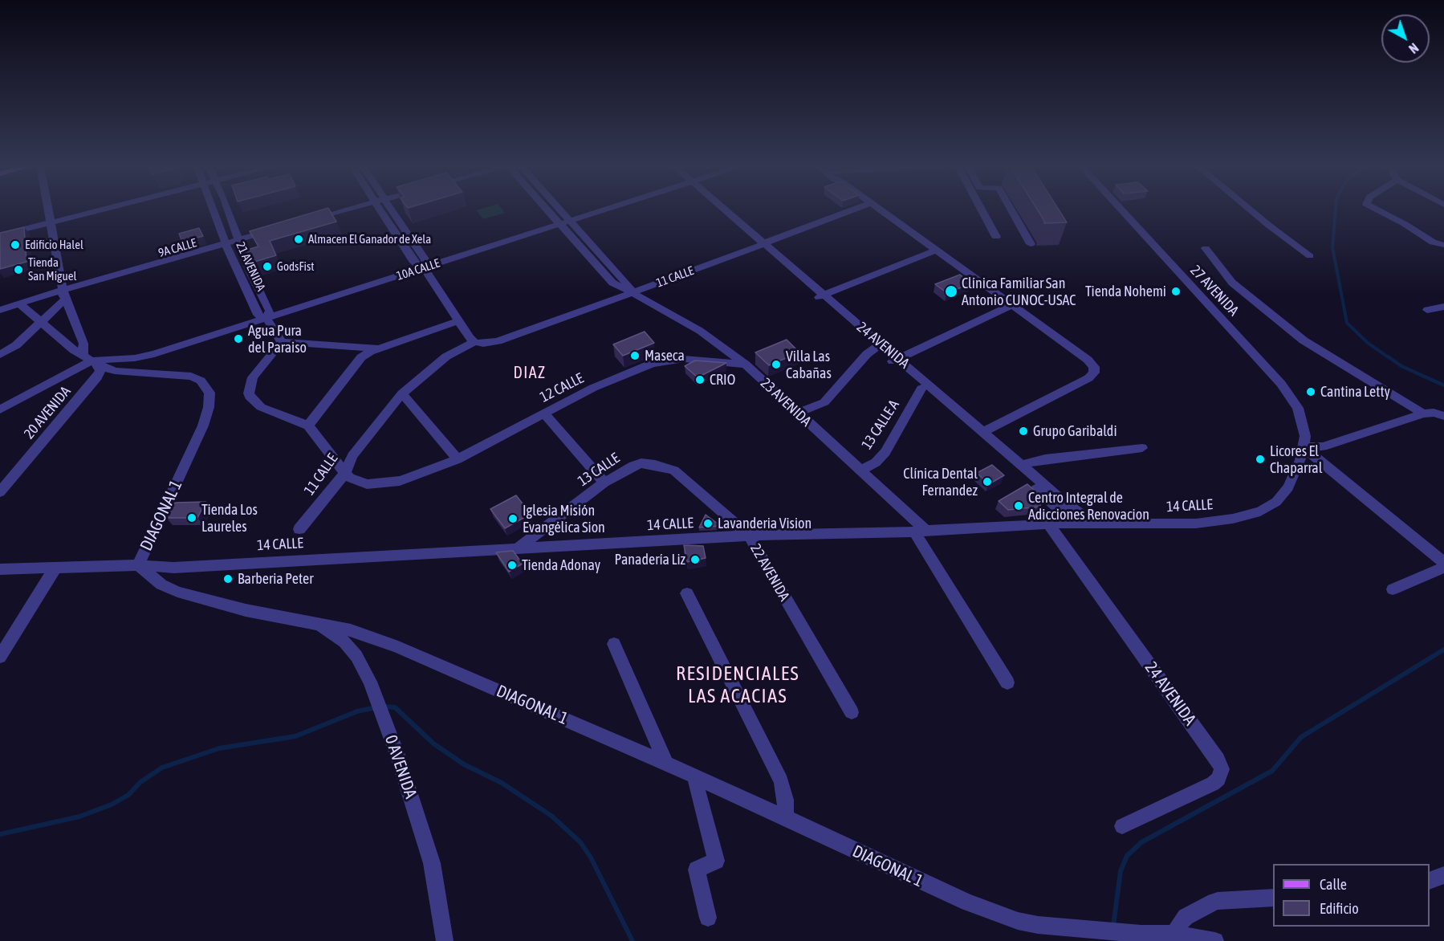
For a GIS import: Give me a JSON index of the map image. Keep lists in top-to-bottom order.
{
  "streets": {
    "street": [
      "9A CALLE",
      "21 AVENIDA",
      "10A CALLE",
      "11 CALLE",
      "27 AVENIDA",
      "24 AVENIDA",
      "12 CALLE",
      "23 AVENIDA",
      "20 AVENIDA",
      "13 CALLE A",
      "13 CALLE",
      "14 CALLE",
      "DIAGONAL 1",
      "22 AVENIDA",
      "0 AVENIDA"
    ]
  },
  "crossings": [
    ["9A CALLE", "21 AVENIDA"],
    ["9A CALLE", "20 AVENIDA"],
    ["21 AVENIDA", "10A CALLE"],
    ["10A CALLE", "23 AVENIDA"],
    ["10A CALLE", "20 AVENIDA"],
    ["10A CALLE", "DIAGONAL 1"],
    ["11 CALLE", "24 AVENIDA"],
    ["11 CALLE", "12 CALLE"],
    ["11 CALLE", "23 AVENIDA"],
    ["27 AVENIDA", "14 CALLE"],
    ["24 AVENIDA", "13 CALLE A"],
    ["24 AVENIDA", "14 CALLE"],
    ["12 CALLE", "23 AVENIDA"],
    ["23 AVENIDA", "13 CALLE A"],
    ["23 AVENIDA", "14 CALLE"],
    ["20 AVENIDA", "DIAGONAL 1"],
    ["13 CALLE", "14 CALLE"],
    ["13 CALLE", "22 AVENIDA"],
    ["14 CALLE", "DIAGONAL 1"],
    ["14 CALLE", "22 AVENIDA"],
    ["DIAGONAL 1", "0 AVENIDA"]
  ],
  "districts": ["DIAZ", "RESIDENCIALES LAS ACACIAS"],
  "places": [
    "Almacen El Ganador de Xela",
    "Edificio Halel",
    "GodsFist",
    "Tienda San Miguel",
    "Clínica Familiar San Antonio CUNOC-USAC",
    "Tienda Nohemi",
    "Agua Pura del Paraiso",
    "Maseca",
    "Villa Las Cabañas",
    "CRIO",
    "Cantina Letty",
    "Grupo Garibaldi",
    "Licores El Chaparral",
    "Clínica Dental Fernandez",
    "Centro Integral de Adicciones Renovacion",
    "Tienda Los Laureles",
    "Iglesia Misión Evangélica Sion",
    "Lavanderia Vision",
    "Panadería Liz",
    "Tienda Adonay",
    "Barberia Peter"
  ],
  "legend": ["Calle", "Edificio"],
  "north": "bottom right"
}
